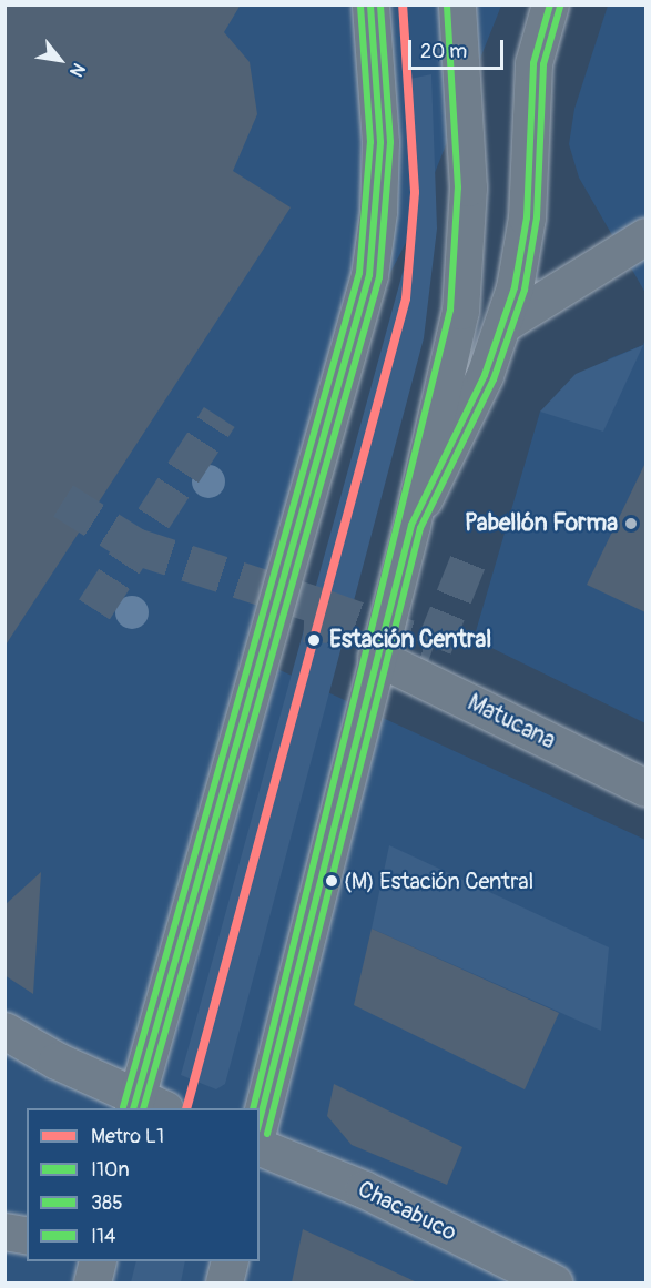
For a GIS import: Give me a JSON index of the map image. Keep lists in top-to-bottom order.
{
  "streets": {
    "main road": ["Matucana", "Chacabuco"]
  },
  "places": ["Pabellón Forma", "Estación Central", "(M) Estación Central"],
  "lines": [
    "metro line L1",
    "transit line I10n",
    "transit line 385",
    "transit line I14"
  ],
  "legend": [
    "Metro L1",
    "I10n",
    "385",
    "I14"
  ],
  "scale_bar": "20 m",
  "north": "bottom right"
}
